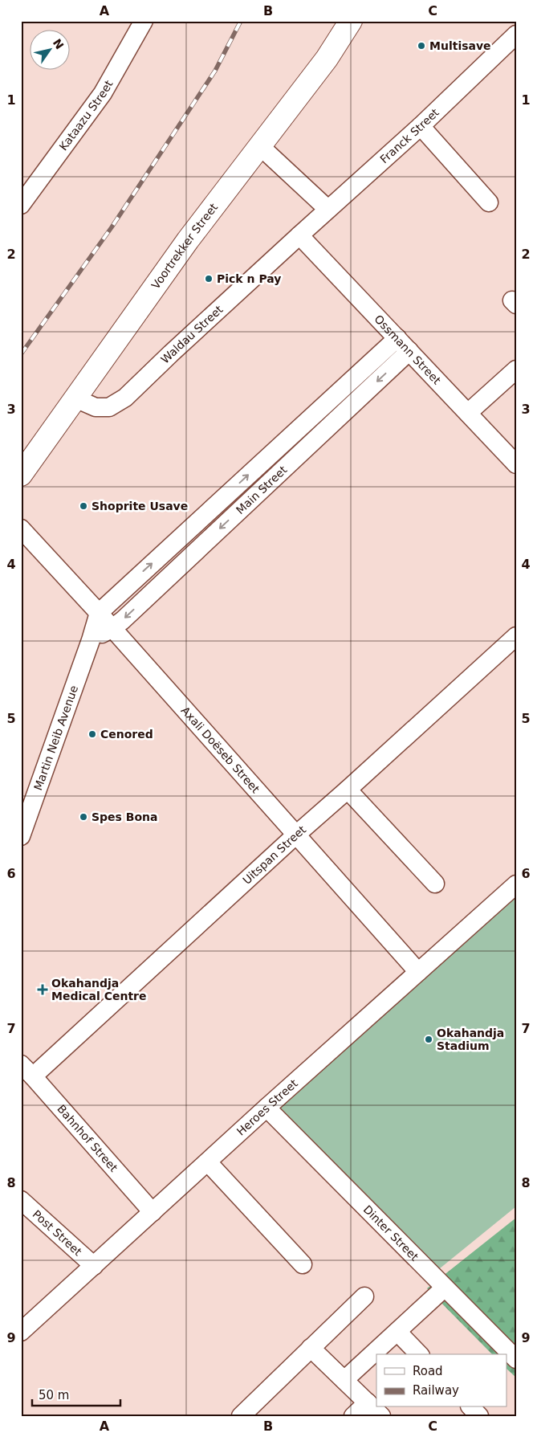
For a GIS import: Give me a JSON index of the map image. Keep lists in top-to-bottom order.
{
  "streets": {
    "main road": ["Voortrekker Street"],
    "street": [
      "Kataazu Street",
      "Franck Street",
      "Waldau Street",
      "Ossmann Street",
      "Main Street",
      "Martin Neib Avenue",
      "Axali Doëseb Street",
      "Uitspan Street",
      "Heroes Street",
      "Bahnhof Street",
      "Post Street",
      "Dinter Street"
    ]
  },
  "crossings": [
    ["Franck Street", "Waldau Street"],
    ["Franck Street", "Ossmann Street"],
    ["Voortrekker Street", "Waldau Street"],
    ["Waldau Street", "Ossmann Street"],
    ["Ossmann Street", "Main Street"],
    ["Main Street", "Martin Neib Avenue"],
    ["Main Street", "Axali Doëseb Street"],
    ["Martin Neib Avenue", "Axali Doëseb Street"],
    ["Axali Doëseb Street", "Uitspan Street"],
    ["Axali Doëseb Street", "Heroes Street"],
    ["Uitspan Street", "Bahnhof Street"],
    ["Heroes Street", "Bahnhof Street"],
    ["Heroes Street", "Post Street"],
    ["Heroes Street", "Dinter Street"]
  ],
  "places": {
    "other": [
      "Multisave",
      "Pick n Pay",
      "Shoprite Usave",
      "Cenored",
      "Spes Bona",
      "Okahandja Stadium"
    ],
    "health": ["Okahandja Medical Centre"]
  },
  "legend": ["Road", "Railway"],
  "scale_bar": "50 m",
  "north": "top right",
  "grid": {
    "columns": ["A", "B", "C"],
    "rows": [
      "1",
      "2",
      "3",
      "4",
      "5",
      "6",
      "7",
      "8",
      "9"
    ]
  }
}
